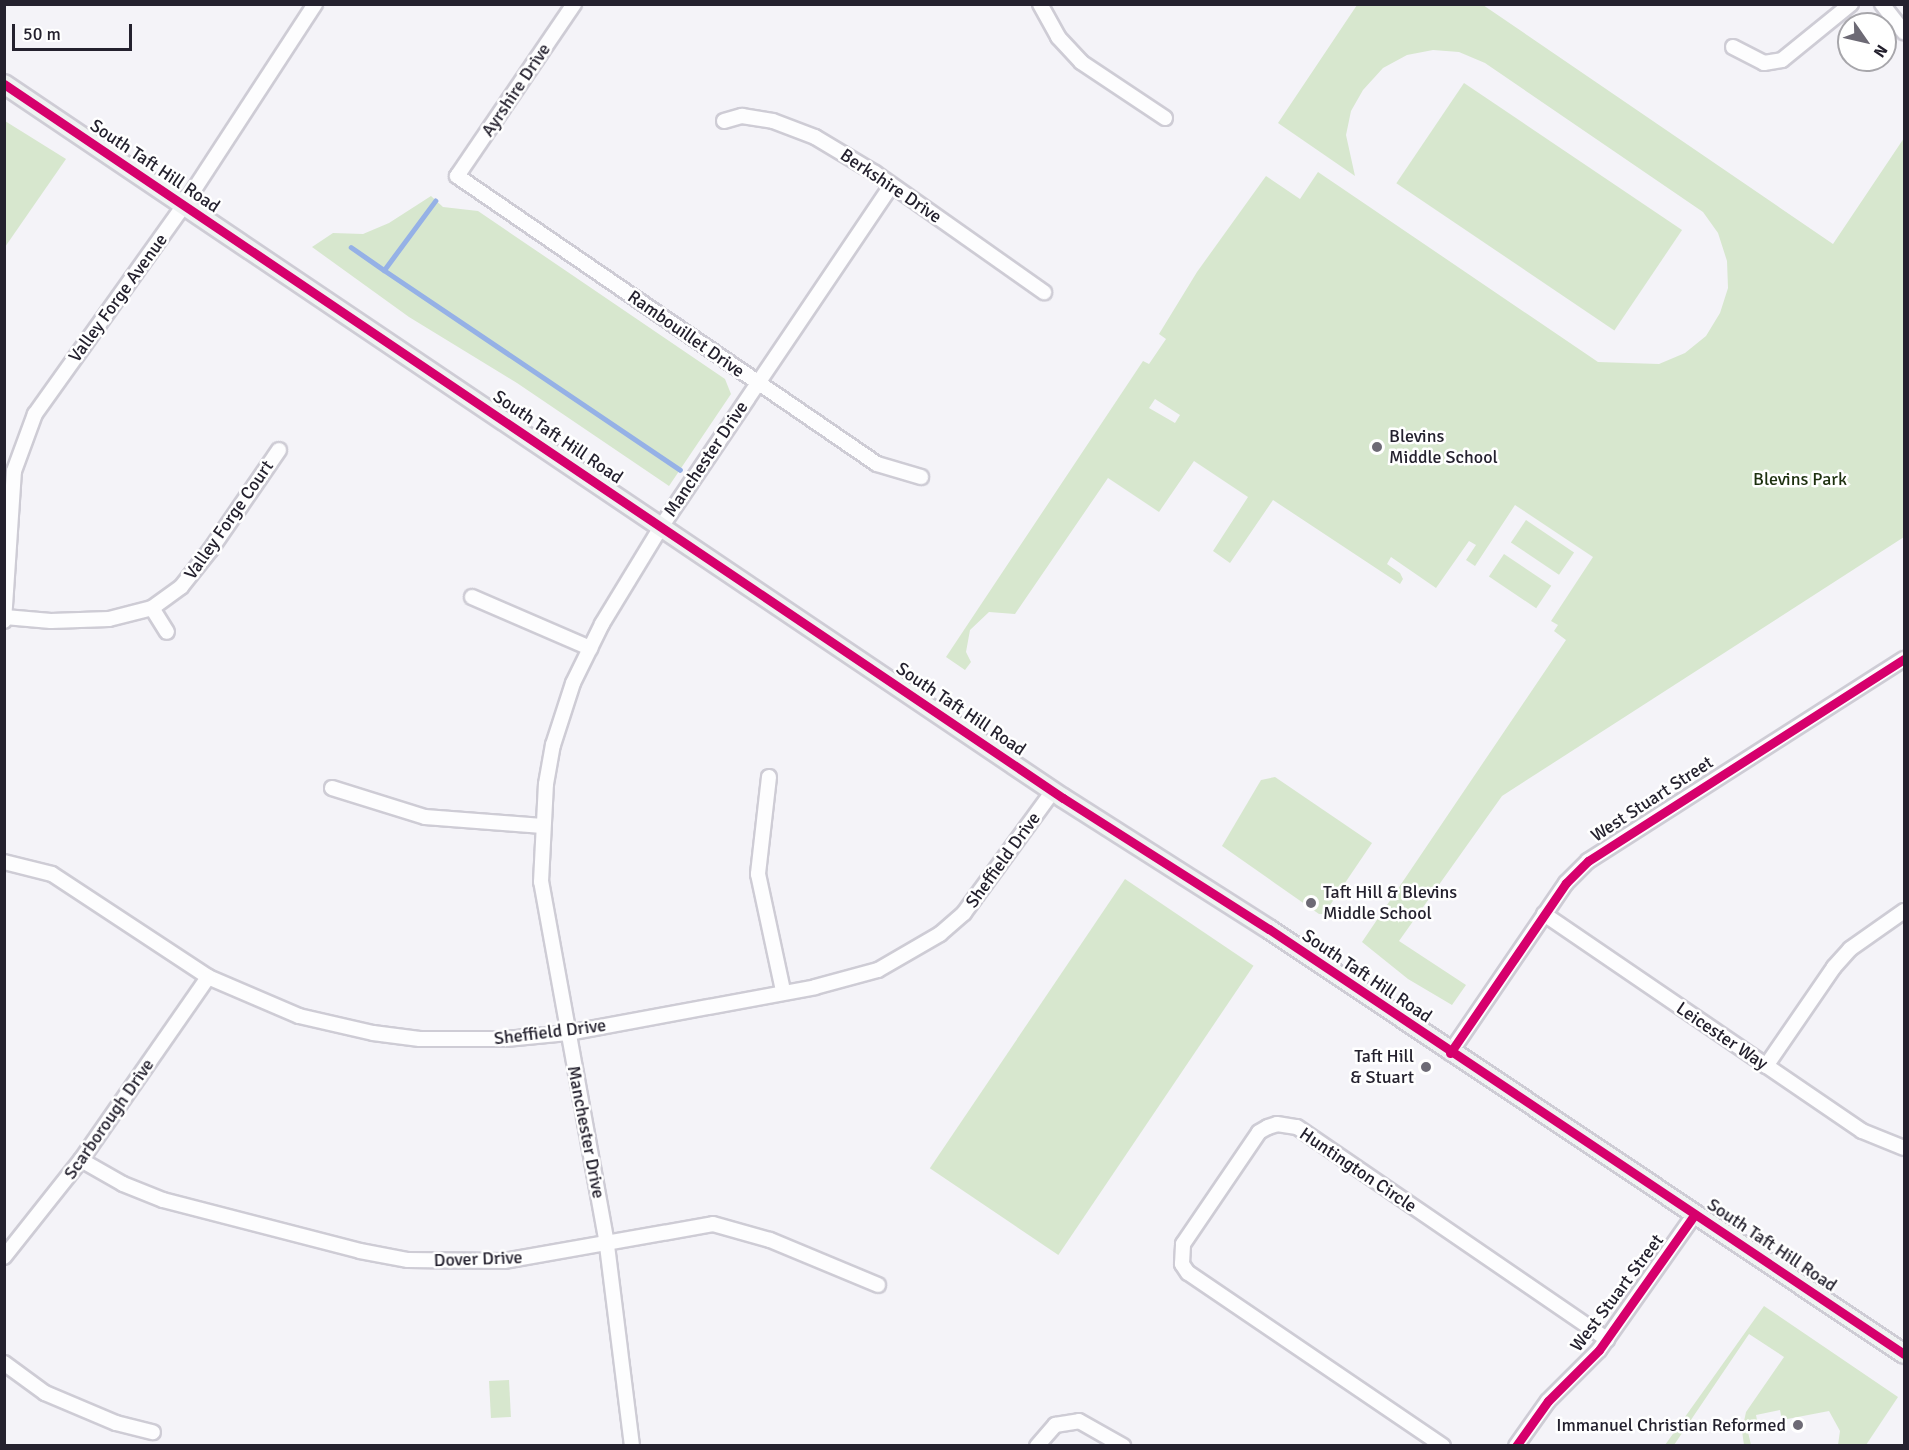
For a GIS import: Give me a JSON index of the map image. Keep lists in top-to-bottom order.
{
  "streets": {
    "main road": ["South Taft Hill Road"],
    "street": [
      "Ayrshire Drive",
      "Berkshire Drive",
      "Valley Forge Avenue",
      "Rambouillet Drive",
      "Manchester Drive",
      "Valley Forge Court",
      "West Stuart Street",
      "Sheffield Drive",
      "Leicester Way",
      "Scarborough Drive",
      "Huntington Circle",
      "Dover Drive"
    ]
  },
  "crossings": [
    ["Ayrshire Drive", "Rambouillet Drive"],
    ["South Taft Hill Road", "Valley Forge Avenue"],
    ["South Taft Hill Road", "Manchester Drive"],
    ["South Taft Hill Road", "West Stuart Street"],
    ["South Taft Hill Road", "Sheffield Drive"],
    ["Berkshire Drive", "Manchester Drive"],
    ["Valley Forge Avenue", "Valley Forge Court"],
    ["Rambouillet Drive", "Manchester Drive"],
    ["Manchester Drive", "Sheffield Drive"],
    ["Manchester Drive", "Dover Drive"],
    ["West Stuart Street", "Leicester Way"],
    ["West Stuart Street", "Huntington Circle"],
    ["Sheffield Drive", "Scarborough Drive"],
    ["Scarborough Drive", "Dover Drive"]
  ],
  "parks": ["Blevins Park"],
  "places": [
    "Blevins Middle School",
    "Taft Hill & Blevins Middle School",
    "Taft Hill & Stuart",
    "Immanuel Christian Reformed"
  ],
  "scale_bar": "50 m",
  "north": "bottom right"
}
